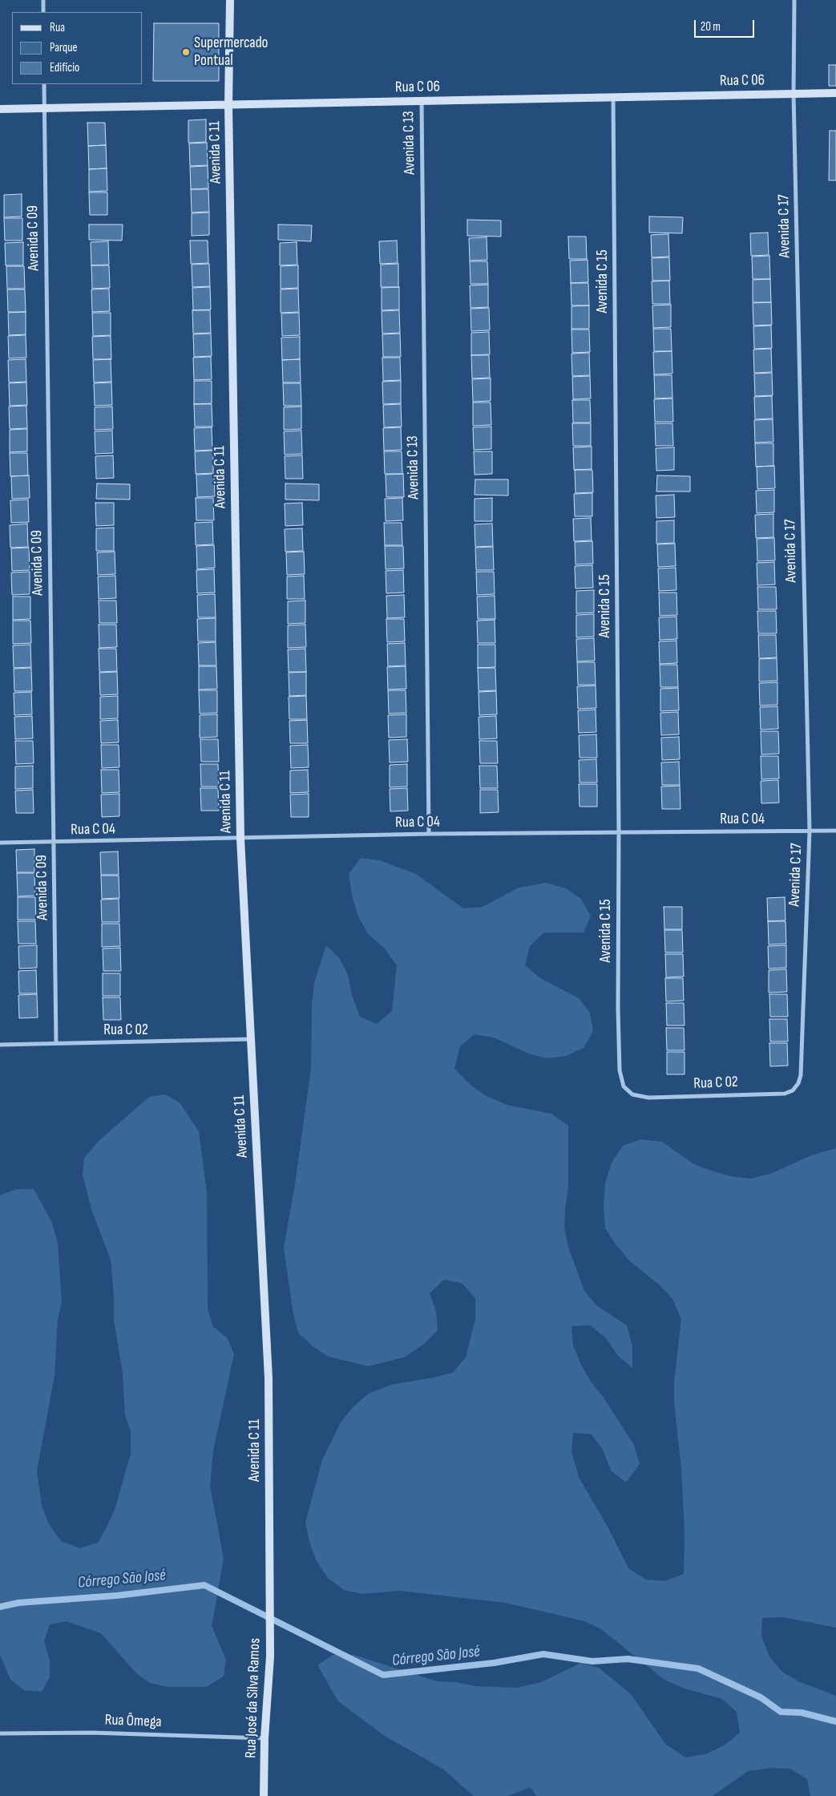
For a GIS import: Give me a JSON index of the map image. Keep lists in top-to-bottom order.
{
  "streets": {
    "street": [
      "Rua C 06",
      "Avenida C 13",
      "Avenida C 11",
      "Avenida C 17",
      "Avenida C 09",
      "Avenida C 15",
      "Rua C 04",
      "Rua C 02",
      "Rua José da Silva Ramos",
      "Rua Ômega"
    ]
  },
  "crossings": [
    ["Rua C 06", "Avenida C 13"],
    ["Rua C 06", "Avenida C 11"],
    ["Rua C 06", "Avenida C 17"],
    ["Rua C 06", "Avenida C 09"],
    ["Rua C 06", "Avenida C 15"],
    ["Avenida C 13", "Rua C 04"],
    ["Avenida C 11", "Rua C 04"],
    ["Avenida C 11", "Rua C 02"],
    ["Avenida C 11", "Rua José da Silva Ramos"],
    ["Avenida C 17", "Rua C 04"],
    ["Avenida C 17", "Rua C 02"],
    ["Avenida C 09", "Rua C 04"],
    ["Avenida C 09", "Rua C 02"],
    ["Avenida C 15", "Rua C 04"],
    ["Avenida C 15", "Rua C 02"],
    ["Rua José da Silva Ramos", "Rua Ômega"]
  ],
  "water": ["Córrego São José"],
  "places": ["Supermercado Pontual"],
  "legend": ["Rua", "Parque", "Edifício"],
  "scale_bar": "20 m"
}
